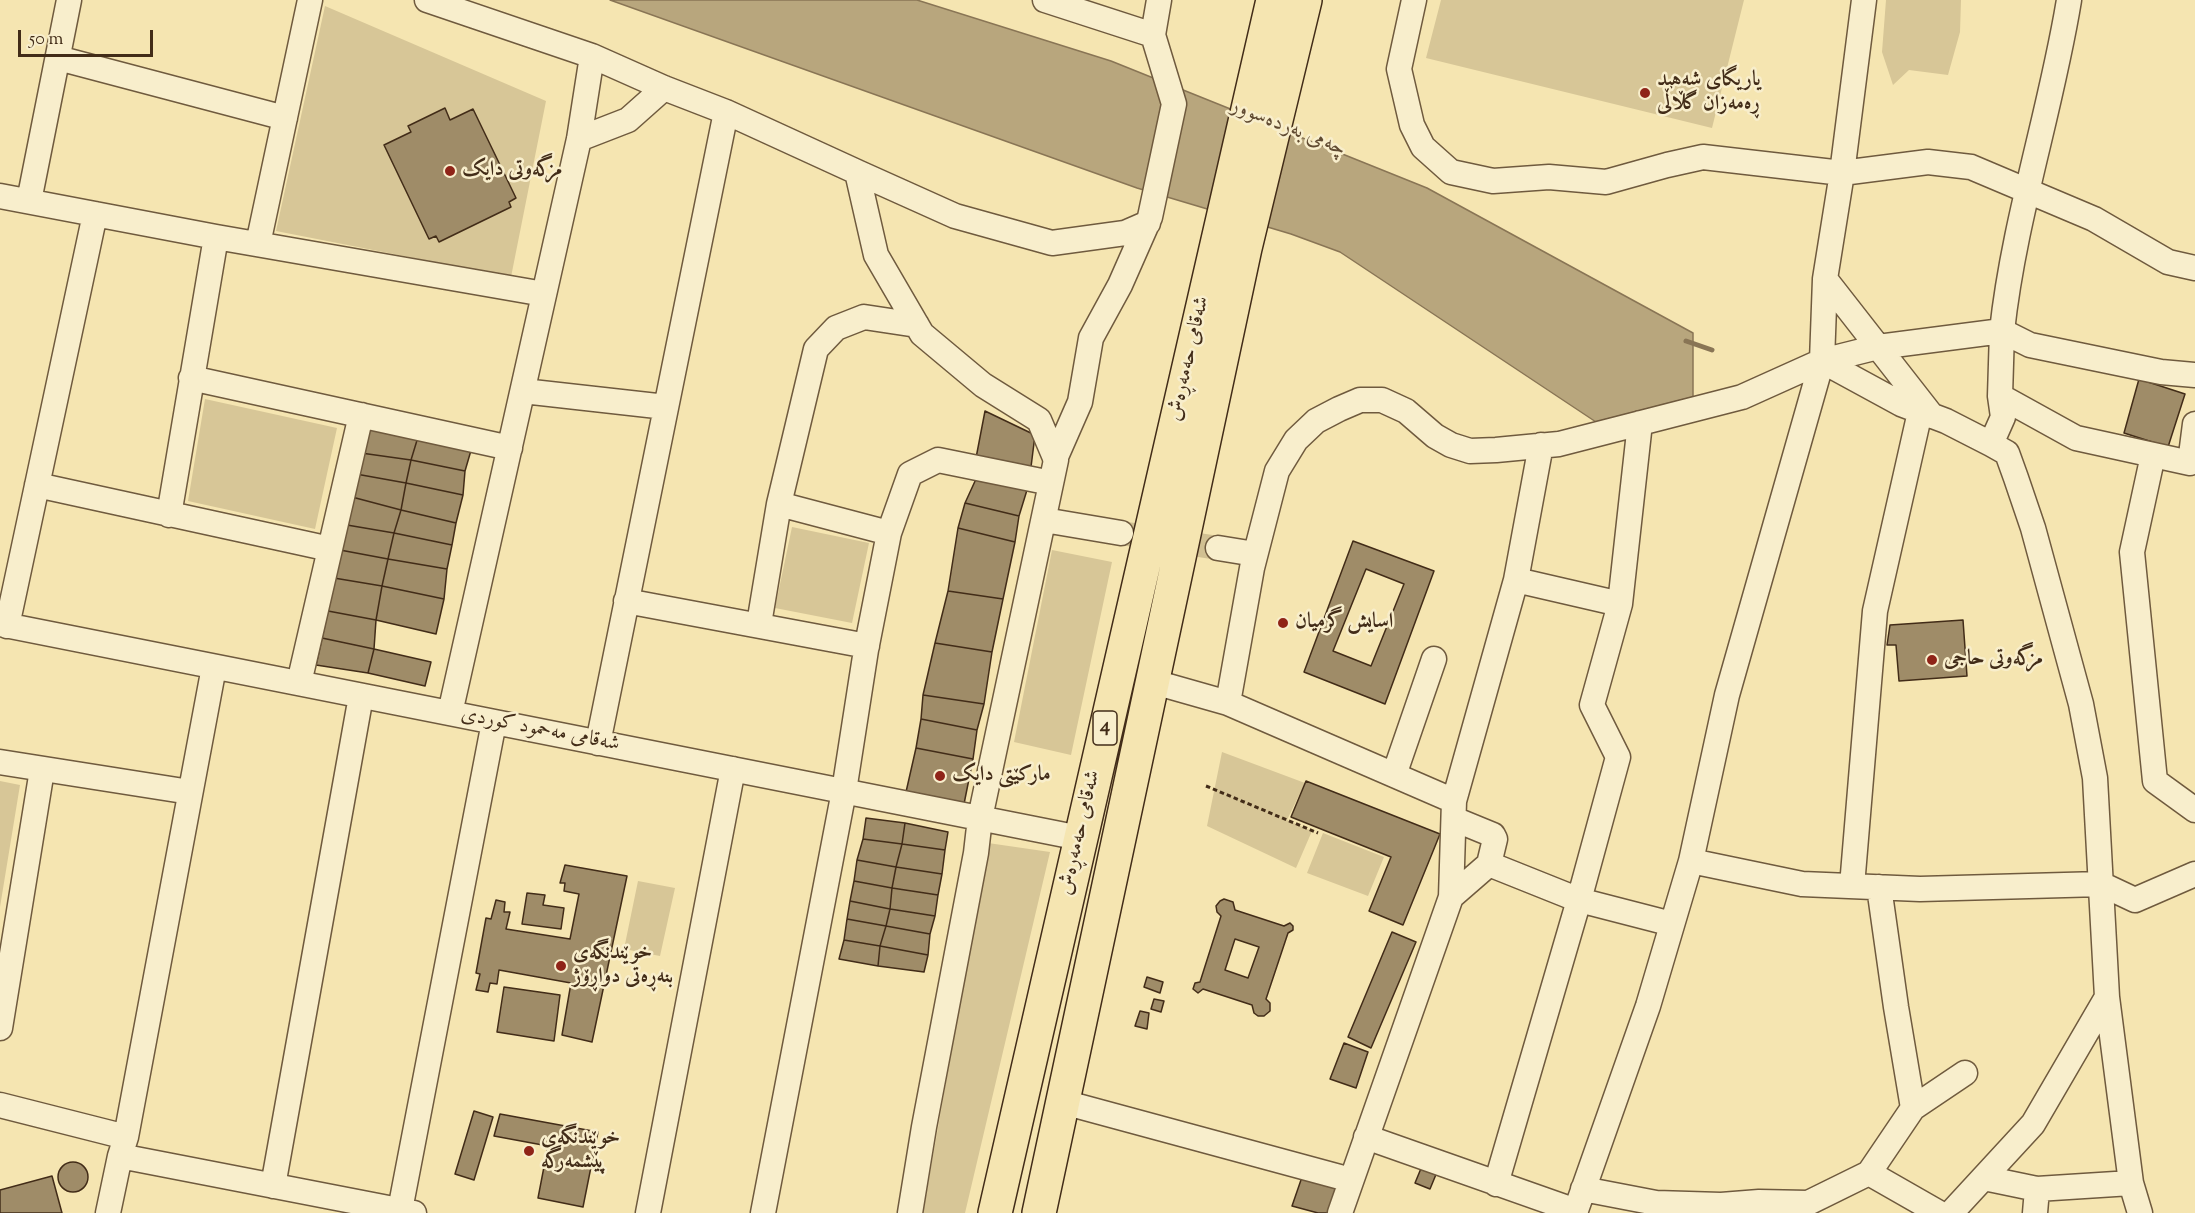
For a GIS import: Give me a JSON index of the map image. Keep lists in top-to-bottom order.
{
  "streets": {
    "highway": ["شەقامی حەمەڕەش", "4"],
    "street": ["شەقامی مەحمود کوردی"]
  },
  "crossings": [
    ["شەقامی حەمەڕەش", "4"],
    ["شەقامی حەمەڕەش", "شەقامی مەحمود کوردی"]
  ],
  "water": ["چەمی بەردەسوور"],
  "places": [
    "یاریگای شەهید ڕەمەزان گڵاڵی",
    "مزگەوتی دایک",
    "اسايش گرميان",
    "مزگەوتی حاجی",
    "مارکێتی دایک",
    "خوێندنگەی بنەڕەتی دواڕۆژ",
    "خوێندنگەی پێشمەرگە"
  ],
  "scale_bar": "50 m"
}
